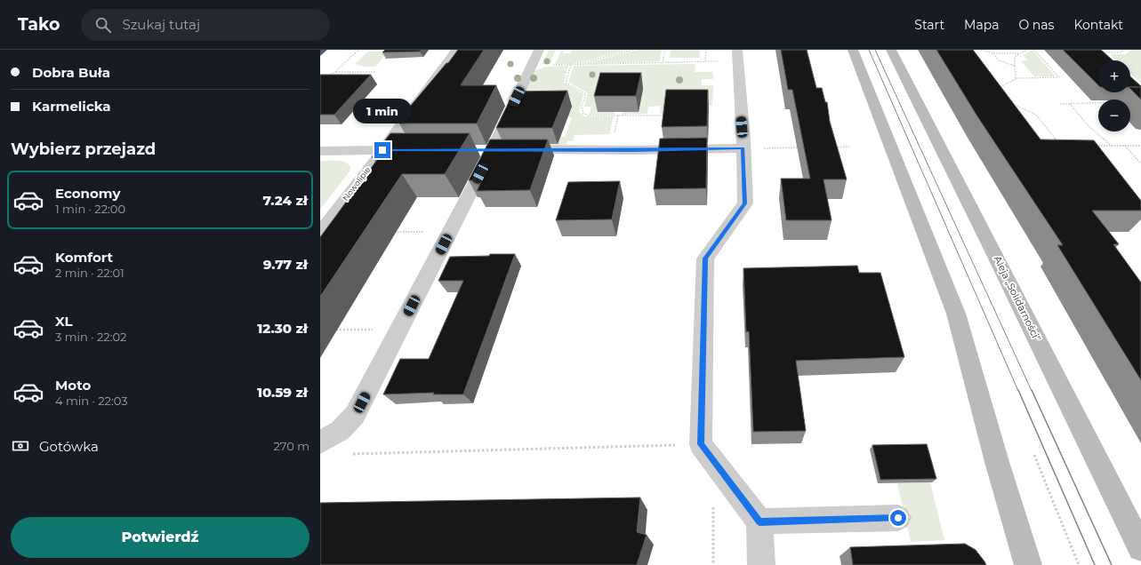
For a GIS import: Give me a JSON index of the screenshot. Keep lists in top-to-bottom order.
{
  "streets": {
    "main road": ["Aleja „Solidarności”"],
    "street": ["Nowolipie"]
  },
  "page": {
    "header": "Tako",
    "search": "Szukaj tutaj",
    "nav": [
      "Start",
      "Mapa",
      "O nas",
      "Kontakt"
    ],
    "banner": ["Dobra Buła", "Karmelicka"],
    "map_buttons": ["+", "−"],
    "bubble": "1 min",
    "heading": "Wybierz przejazd",
    "list": [
      {
        "name": "Economy",
        "note": "1 min · 22:00",
        "value": "7.24 zł"
      },
      {
        "name": "Komfort",
        "note": "2 min · 22:01",
        "value": "9.77 zł"
      },
      {
        "name": "XL",
        "note": "3 min · 22:02",
        "value": "12.30 zł"
      },
      {
        "name": "Moto",
        "note": "4 min · 22:03",
        "value": "10.59 zł"
      }
    ],
    "pay": ["Gotówka", "270 m"],
    "buttons": "Potwierdź"
  }
}
